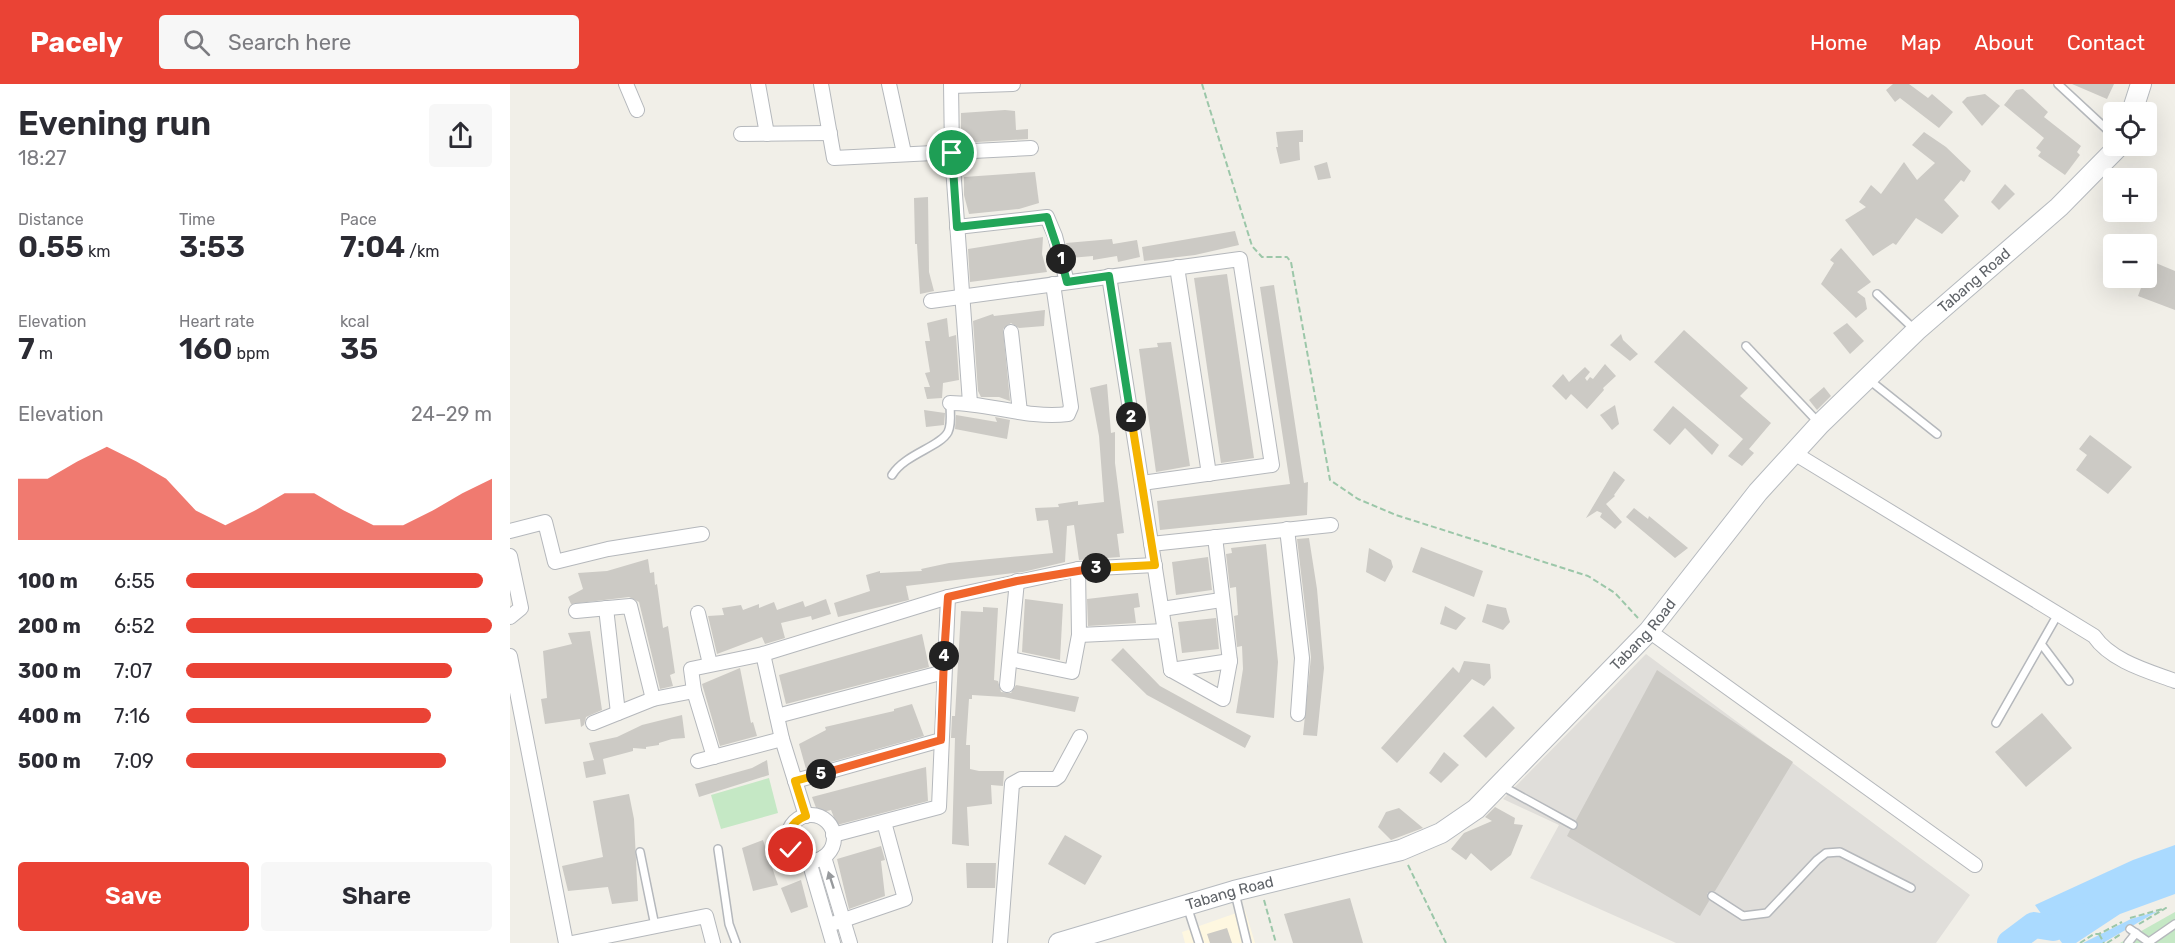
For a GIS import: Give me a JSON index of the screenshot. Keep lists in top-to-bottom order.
{
  "streets": {
    "main road": ["Tabang Road"]
  },
  "page": {
    "header": "Pacely",
    "search": "Search here",
    "nav": [
      "Home",
      "Map",
      "About",
      "Contact"
    ],
    "heading": ["Evening run", "18:27"],
    "map_buttons": ["+", "−"],
    "stats": [
      ["Distance", "0.55 km"],
      ["Time", "3:53"],
      ["Pace", "7:04 /km"],
      ["Elevation", "7 m"],
      ["Heart rate", "160 bpm"],
      ["kcal", "35"]
    ],
    "pins": [
      "1",
      "2",
      "3",
      "4",
      "5"
    ],
    "chart": ["Elevation", "24–29 m"],
    "list": [
      {
        "name": "100 m",
        "note": "6:55"
      },
      {
        "name": "200 m",
        "note": "6:52"
      },
      {
        "name": "300 m",
        "note": "7:07"
      },
      {
        "name": "400 m",
        "note": "7:16"
      },
      {
        "name": "500 m",
        "note": "7:09"
      }
    ],
    "buttons": ["Save", "Share"]
  }
}
